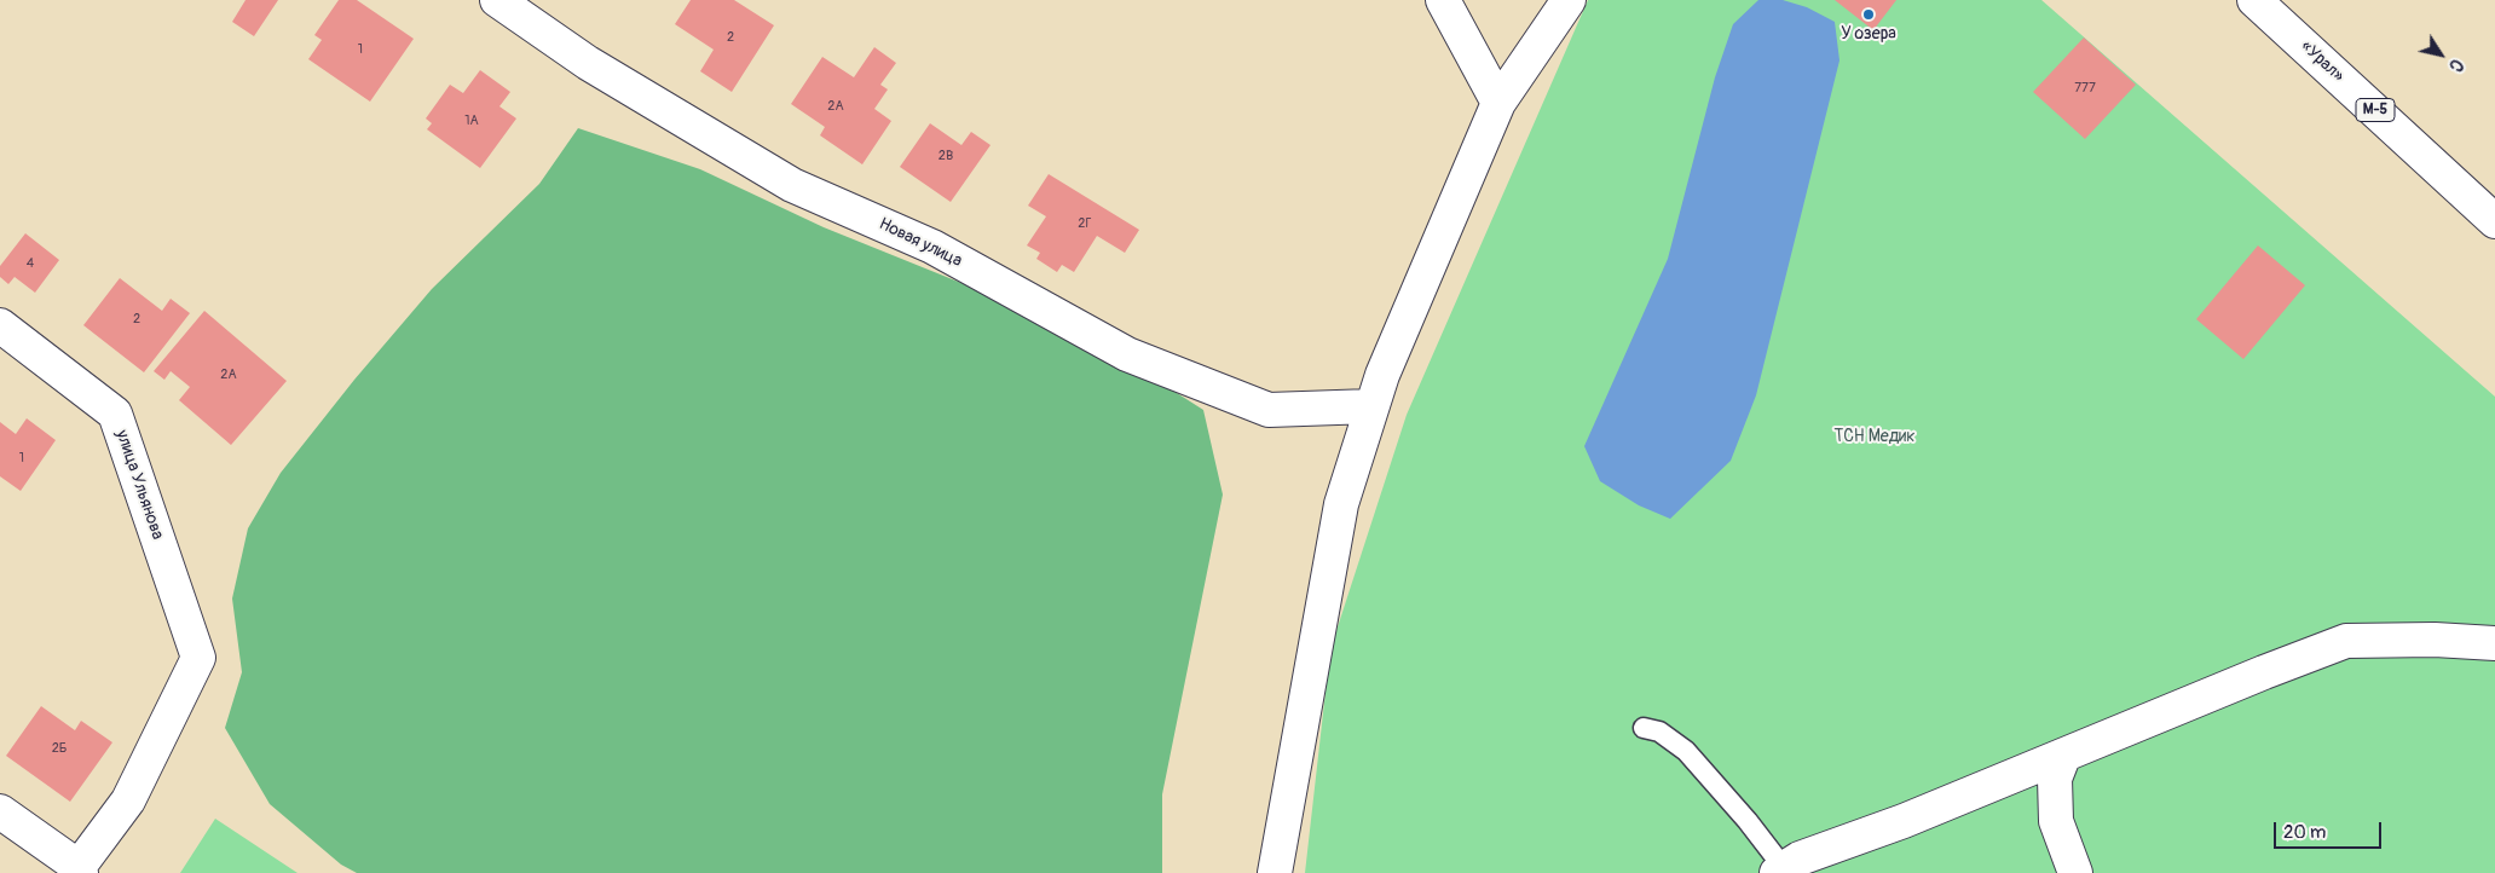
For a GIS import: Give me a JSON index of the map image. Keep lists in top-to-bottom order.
{
  "streets": {
    "main road": [
      "«Урал»",
      "М-5",
      "Новая улица",
      "улица Ульянова"
    ]
  },
  "parks": ["ТСН Медик"],
  "places": ["У озера"],
  "house_numbers": [
    "2",
    "1",
    "777",
    "2А",
    "1А",
    "2В",
    "2Г",
    "4",
    "2",
    "2А",
    "1",
    "2Б"
  ],
  "scale_bar": "20 m",
  "north": "bottom right"
}
